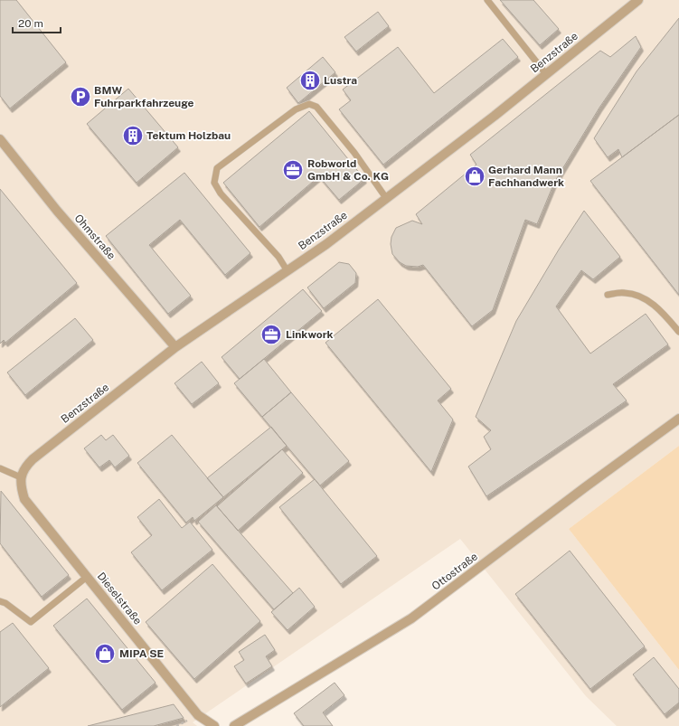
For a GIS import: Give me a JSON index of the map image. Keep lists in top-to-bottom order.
{
  "streets": {
    "street": [
      "Benzstraße",
      "Ohmstraße",
      "Ottostraße",
      "Dieselstraße"
    ]
  },
  "crossings": [
    ["Benzstraße", "Ohmstraße"],
    ["Benzstraße", "Dieselstraße"]
  ],
  "places": {
    "building": ["Lustra", "Tektum Holzbau"],
    "parking": ["BMW Fuhrparkfahrzeuge"],
    "office": ["Robworld GmbH & Co. KG", "Linkwork"],
    "shop": ["Gerhard Mann Fachhandwerk", "MIPA SE"]
  },
  "scale_bar": "20 m"
}
